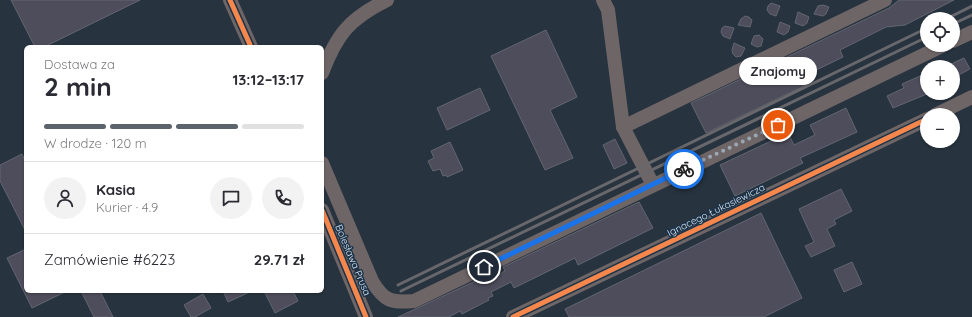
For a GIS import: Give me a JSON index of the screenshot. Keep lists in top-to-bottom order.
{
  "streets": {
    "street": ["Ignacego Łukasiewicza", "Bolesława Prusa"]
  },
  "places": ["Znajomy"],
  "page": {
    "map_buttons": ["+", "−"],
    "heading": ["2 min", "Dostawa za", "13:12–13:17"],
    "panel": [
      "Kasia",
      "Kurier · 4.9",
      "Zamówienie #6223",
      "29.71 zł"
    ],
    "bubble": "Znajomy",
    "bar": "W drodze · 120 m"
  }
}
